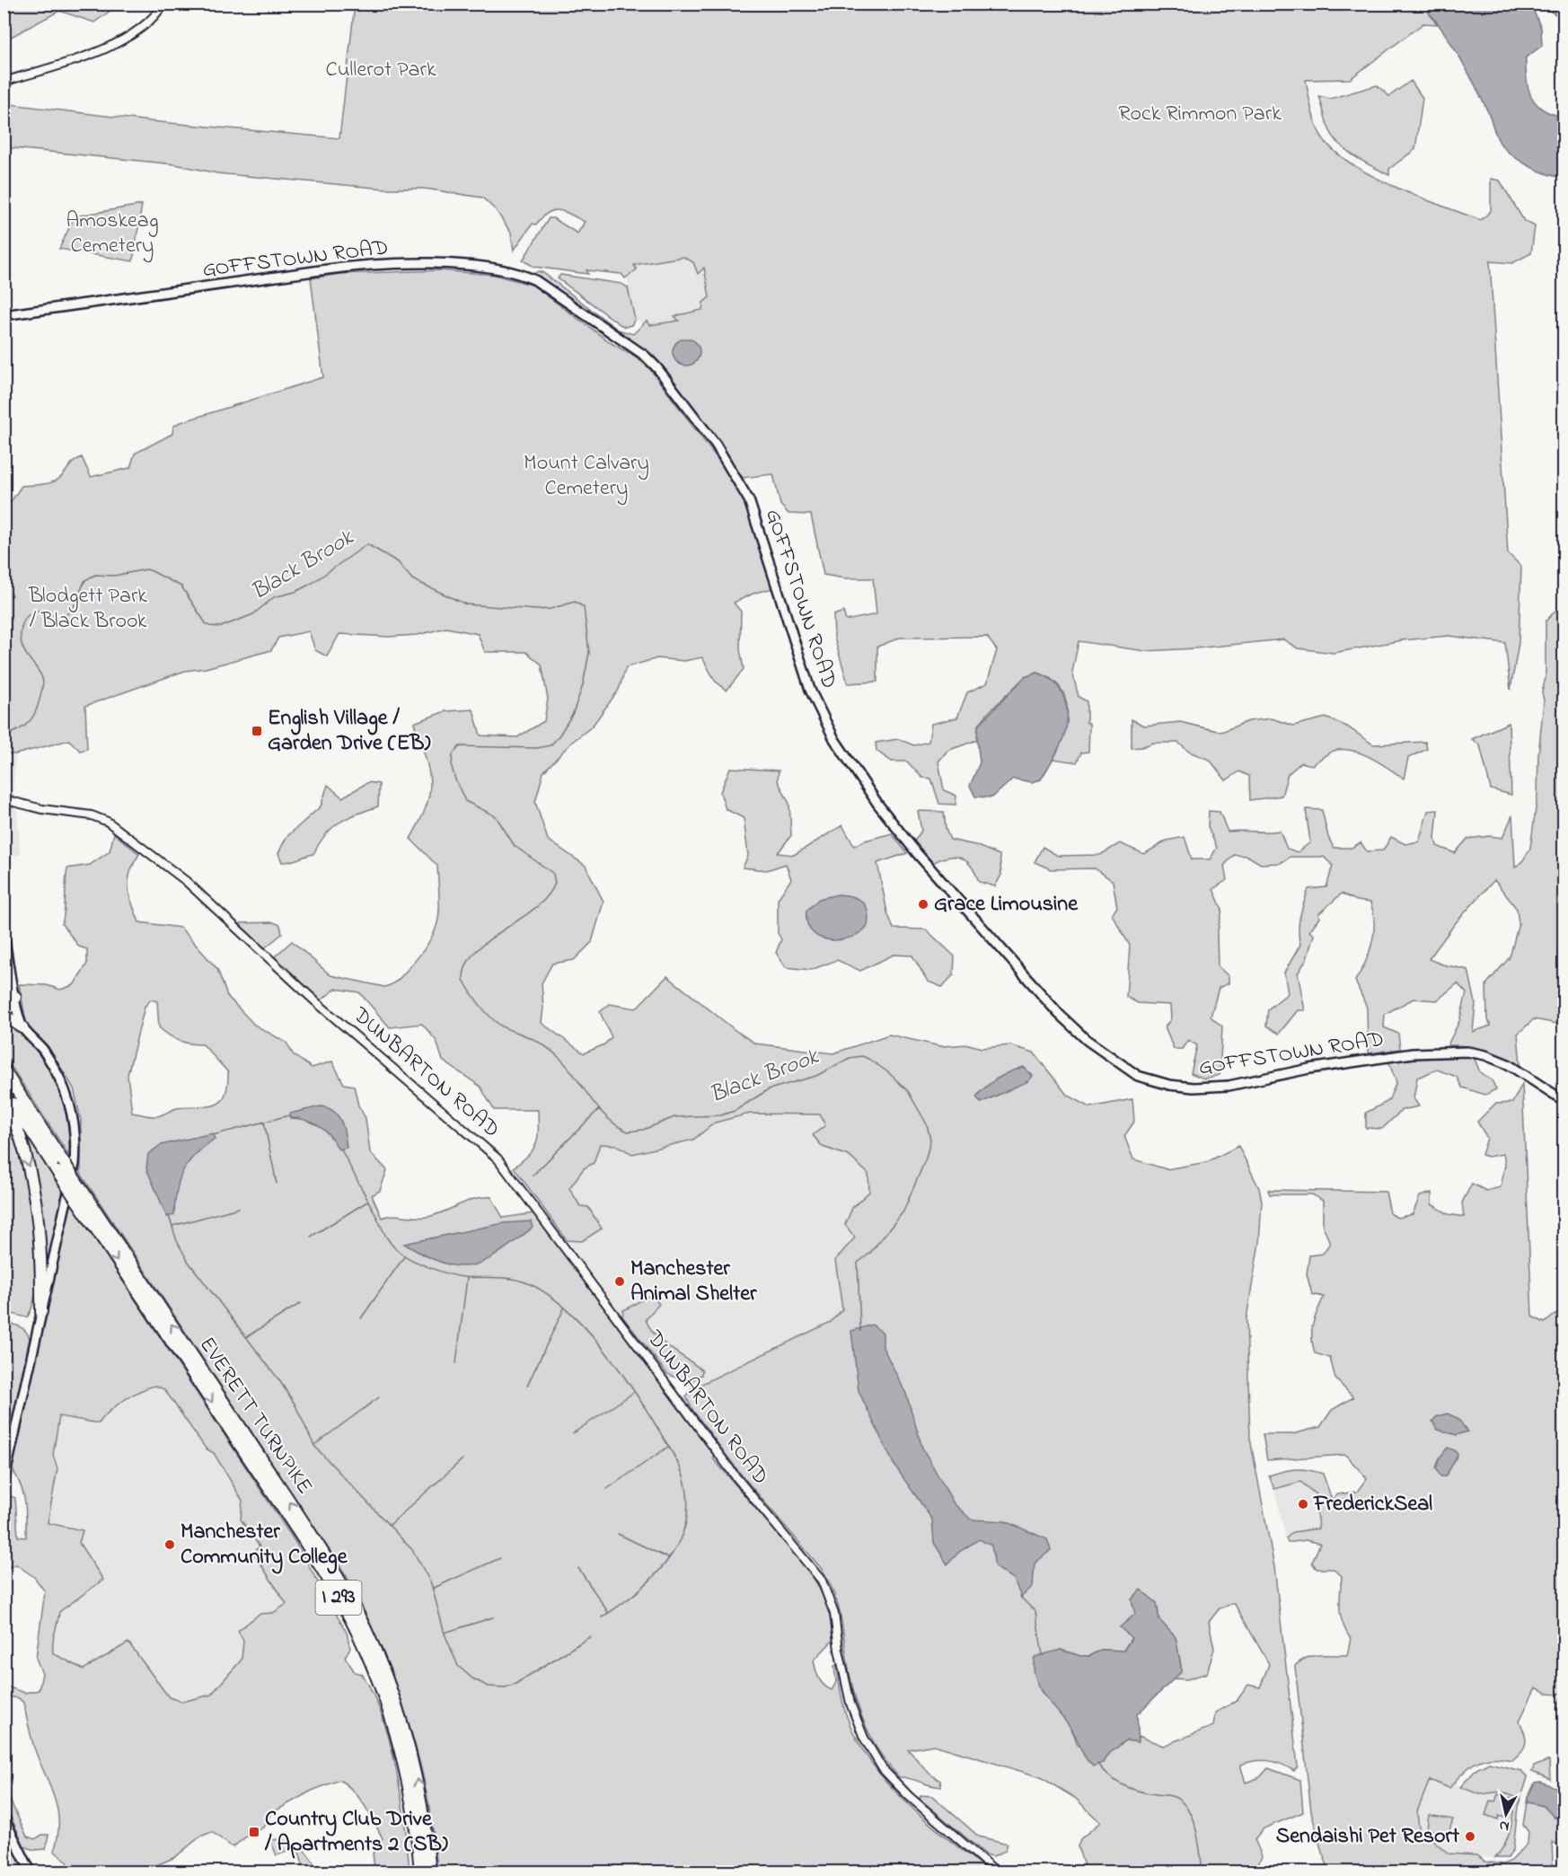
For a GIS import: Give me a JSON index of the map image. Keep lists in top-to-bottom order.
{
  "streets": {
    "highway": ["EVERETT TURNPIKE", "I 293"],
    "main road": ["GOFFSTOWN ROAD"],
    "street": ["DUNBARTON ROAD"]
  },
  "water": ["Black Brook"],
  "parks": [
    "Cullerot Park",
    "Rock Rimmon Park",
    "Amoskeag Cemetery",
    "Mount Calvary Cemetery",
    "Blodgett Park / Black Brook"
  ],
  "places": {
    "transit": ["English Village / Garden Drive (EB)", "Country Club Drive / Apartments 2 (SB)"],
    "other": [
      "Grace Limousine",
      "Manchester Animal Shelter",
      "FrederickSeal",
      "Manchester Community College",
      "Sendaishi Pet Resort"
    ]
  },
  "north": "bottom"
}
